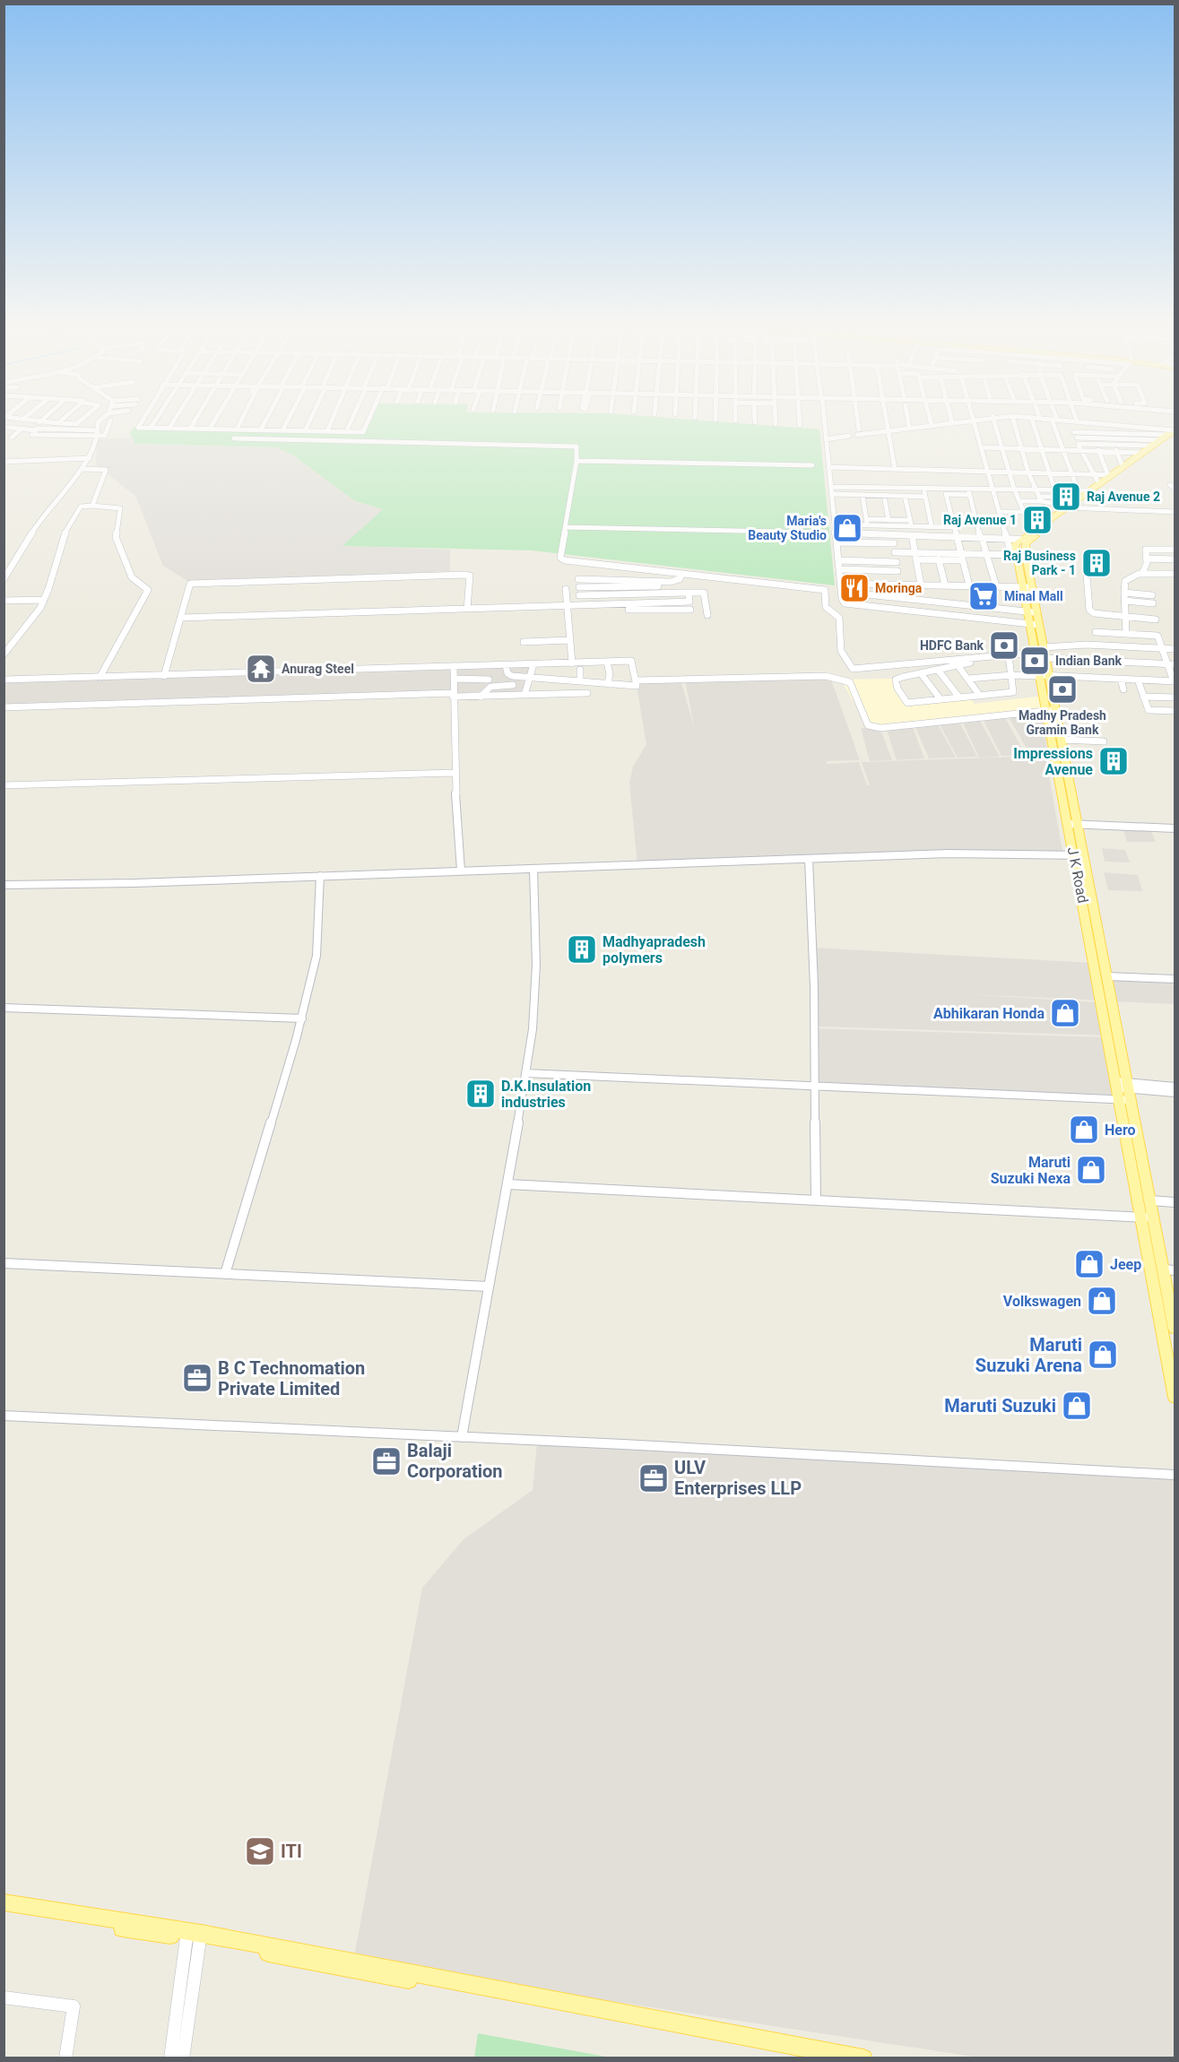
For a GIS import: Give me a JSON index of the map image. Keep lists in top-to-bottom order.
{
  "streets": {
    "main road": ["J K Road"]
  },
  "places": {
    "building": [
      "Raj Avenue 2",
      "Raj Avenue 1",
      "Raj Business Park - 1",
      "Impressions Avenue",
      "Madhyapradesh polymers",
      "D.K.Insulation industries"
    ],
    "shop": [
      "Maria's Beauty Studio",
      "Abhikaran Honda",
      "Hero",
      "Maruti Suzuki Nexa",
      "Jeep",
      "Volkswagen",
      "Maruti Suzuki Arena",
      "Maruti Suzuki"
    ],
    "restaurant": ["Moringa"],
    "supermarket": ["Minal Mall"],
    "bank": ["HDFC Bank", "Indian Bank", "Madhy Pradesh Gramin Bank"],
    "temple": ["Anurag Steel"],
    "office": ["B C Technomation Private Limited", "Balaji Corporation", "ULV Enterprises LLP"],
    "school or university": ["ITI"]
  }
}
